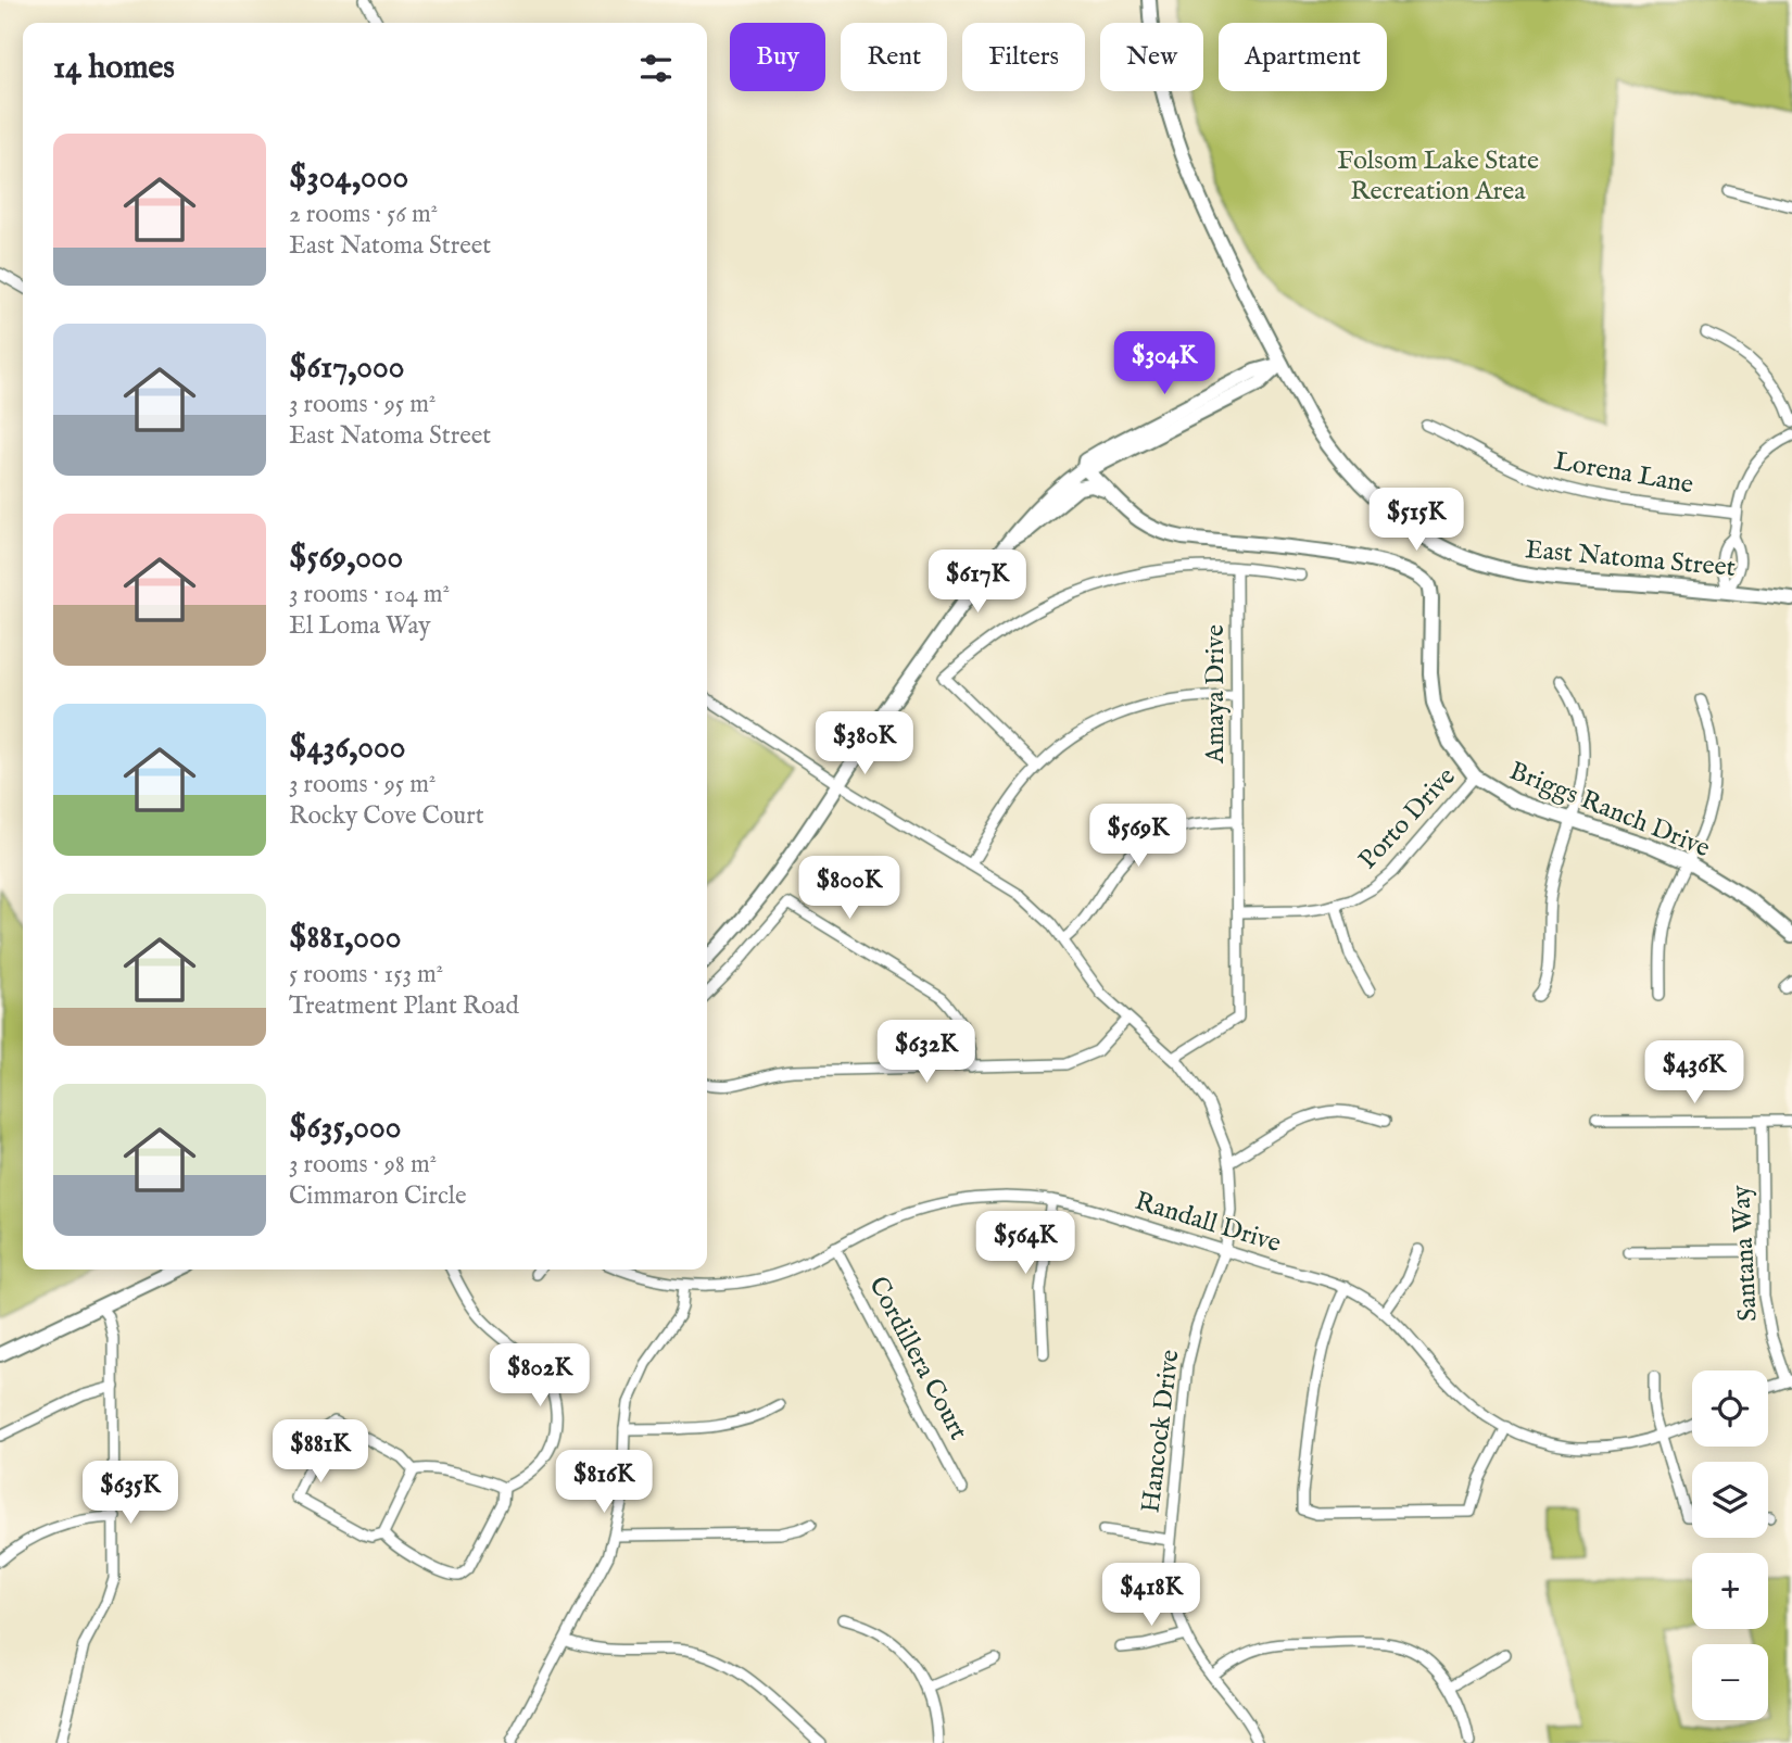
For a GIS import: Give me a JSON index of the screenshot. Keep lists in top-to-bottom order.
{
  "streets": {
    "main road": ["East Natoma Street", "Briggs Ranch Drive"],
    "street": [
      "Lorena Lane",
      "Amaya Drive",
      "Porto Drive",
      "Randall Drive",
      "Santana Way",
      "Cordillera Court",
      "Hancock Drive"
    ]
  },
  "crossings": [
    ["Amaya Drive", "Porto Drive"],
    ["Amaya Drive", "Hancock Drive"],
    ["Briggs Ranch Drive", "Porto Drive"],
    ["Randall Drive", "Cordillera Court"],
    ["Randall Drive", "Hancock Drive"]
  ],
  "parks": ["Folsom Lake State Recreation Area"],
  "page": {
    "chip": [
      "Buy",
      "Rent",
      "Filters",
      "New",
      "Apartment"
    ],
    "heading": "14 homes",
    "list": [
      {
        "name": "$304,000",
        "note": "2 rooms · 56 m² · East Natoma Street"
      },
      {
        "name": "$617,000",
        "note": "3 rooms · 95 m² · East Natoma Street"
      },
      {
        "name": "$569,000",
        "note": "3 rooms · 104 m² · El Loma Way"
      },
      {
        "name": "$436,000",
        "note": "3 rooms · 95 m² · Rocky Cove Court"
      },
      {
        "name": "$881,000",
        "note": "5 rooms · 153 m² · Treatment Plant Road"
      },
      {
        "name": "$635,000",
        "note": "3 rooms · 98 m² · Cimmaron Circle"
      }
    ],
    "price": [
      "$304K",
      "$515K",
      "$617K",
      "$380K",
      "$569K",
      "$800K",
      "$632K",
      "$436K",
      "$564K",
      "$802K",
      "$881K",
      "$816K",
      "$635K",
      "$418K"
    ],
    "map_buttons": ["+", "−"]
  }
}
